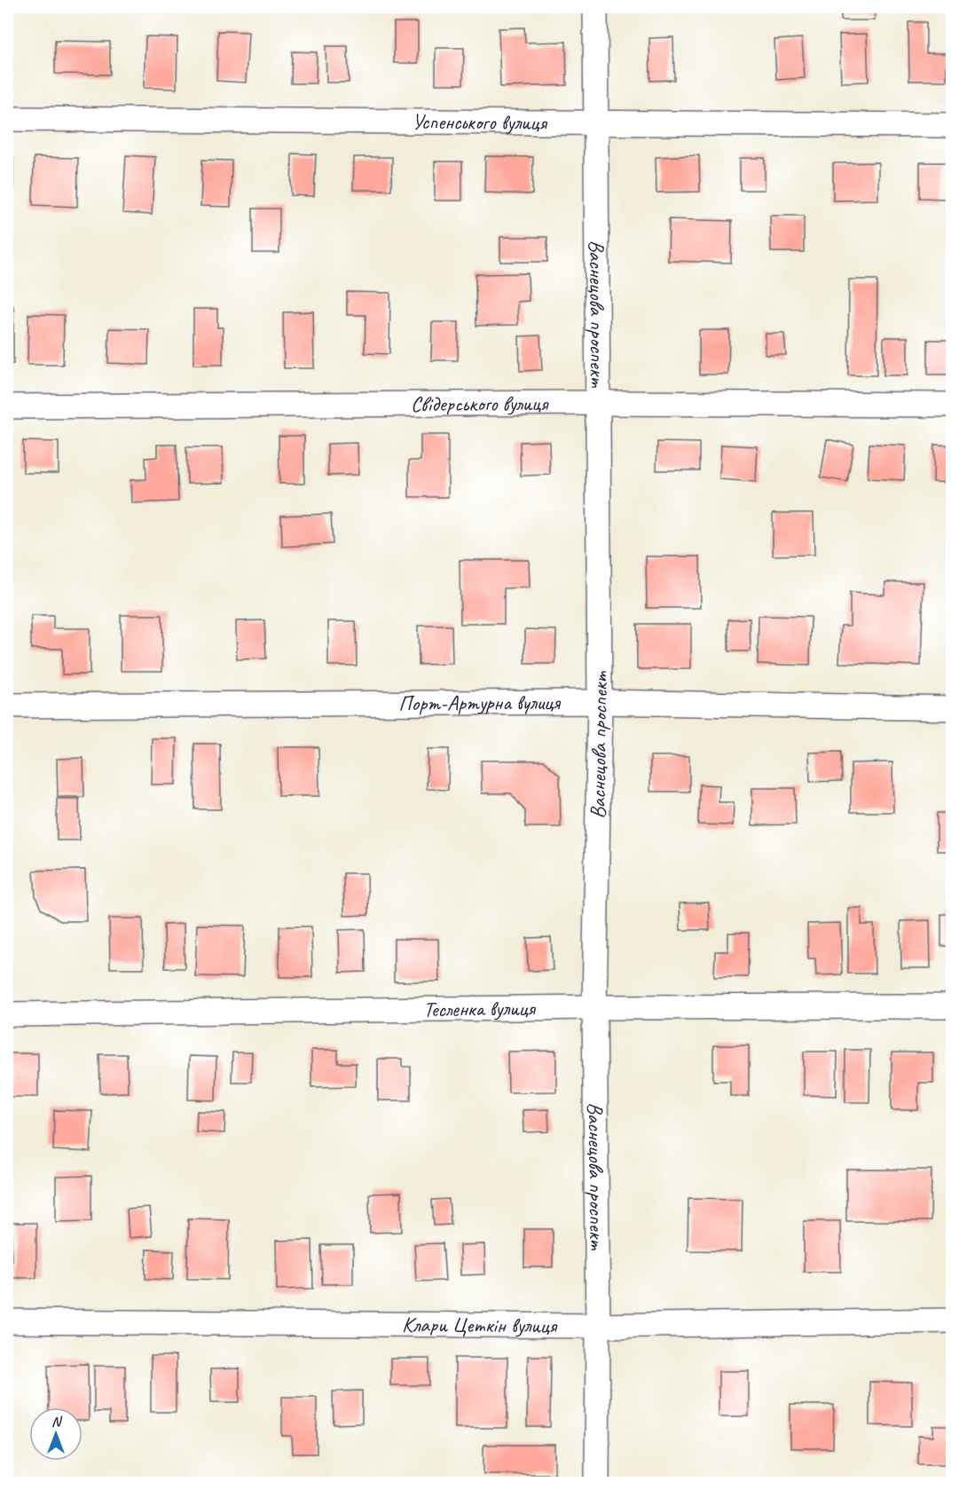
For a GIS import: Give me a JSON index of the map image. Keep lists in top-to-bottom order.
{
  "streets": {
    "street": [
      "Успенського вулиця",
      "Васнецова проспект",
      "Свідерського вулиця",
      "Порт-Артурна вулиця",
      "Тесленка вулиця",
      "Клари Цеткін вулиця"
    ]
  },
  "crossings": [
    ["Успенського вулиця", "Васнецова проспект"],
    ["Васнецова проспект", "Свідерського вулиця"],
    ["Васнецова проспект", "Порт-Артурна вулиця"],
    ["Васнецова проспект", "Тесленка вулиця"],
    ["Васнецова проспект", "Клари Цеткін вулиця"]
  ],
  "north": "top"
}
